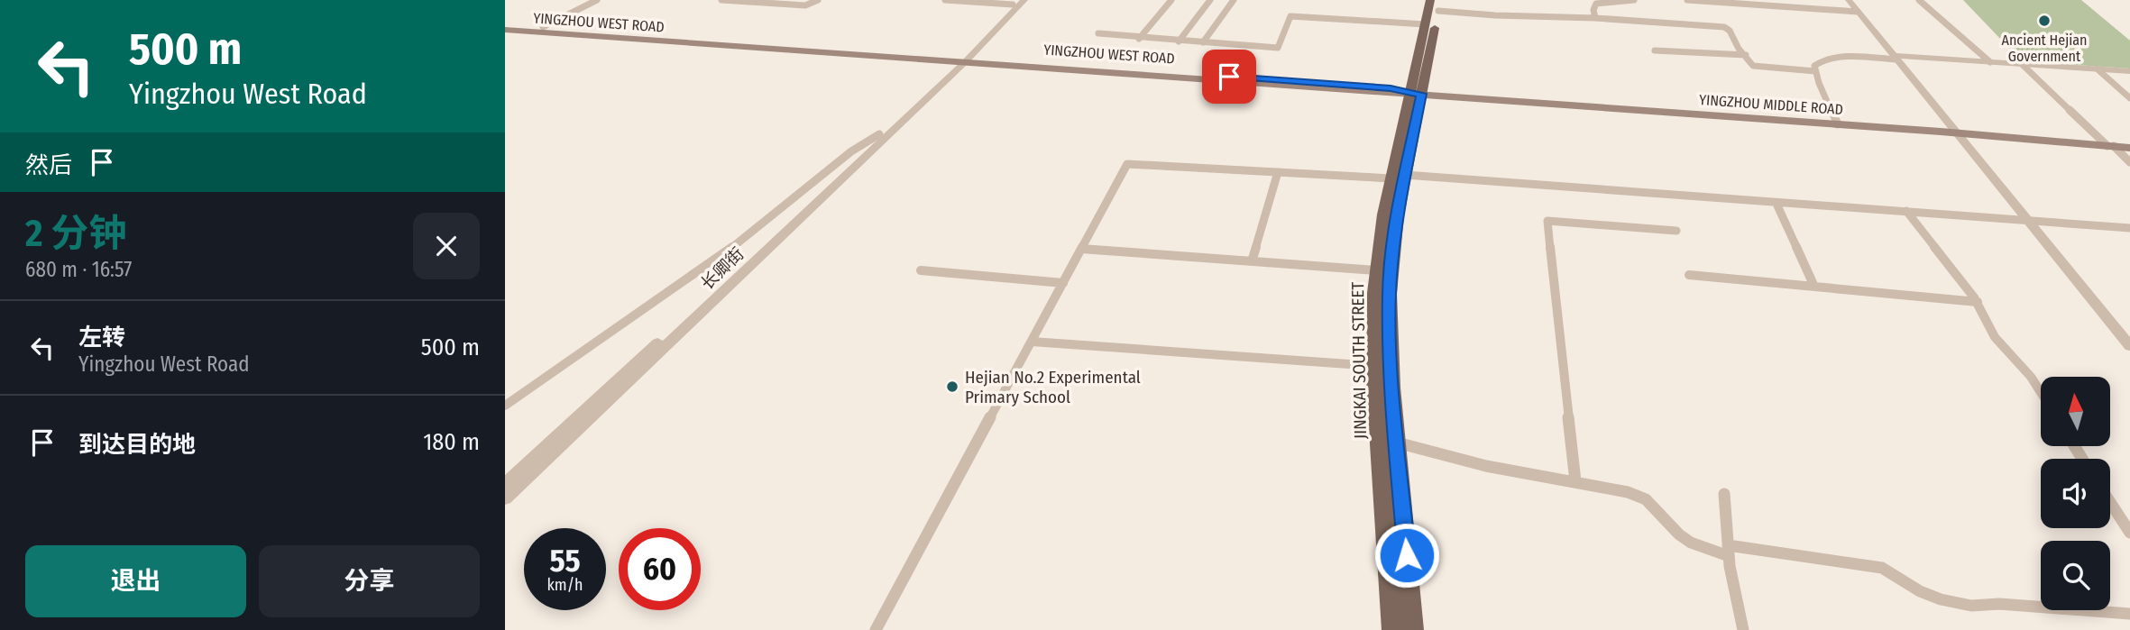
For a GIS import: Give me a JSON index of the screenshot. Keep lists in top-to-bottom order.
{
  "streets": {
    "main road": ["YINGZHOU WEST ROAD", "YINGZHOU MIDDLE ROAD", "JINGKAI SOUTH STREET"],
    "street": ["长卿街"]
  },
  "crossings": [
    ["YINGZHOU WEST ROAD", "YINGZHOU MIDDLE ROAD"],
    ["YINGZHOU WEST ROAD", "长卿街"],
    ["YINGZHOU WEST ROAD", "JINGKAI SOUTH STREET"],
    ["YINGZHOU MIDDLE ROAD", "JINGKAI SOUTH STREET"]
  ],
  "places": ["Ancient Hejian Government", "Hejian No.2 Experimental Primary School"],
  "north": "top",
  "page": {
    "turn": ["500 m", "Yingzhou West Road"],
    "then": "然后",
    "heading": ["2 分钟", "680 m · 16:57"],
    "list": [
      {
        "name": "左转",
        "note": "Yingzhou West Road",
        "value": "500 m"
      },
      {
        "name": "到达目的地",
        "value": "180 m"
      }
    ],
    "speed": "55 km/h",
    "limit": "60",
    "buttons": ["退出", "分享"]
  }
}
